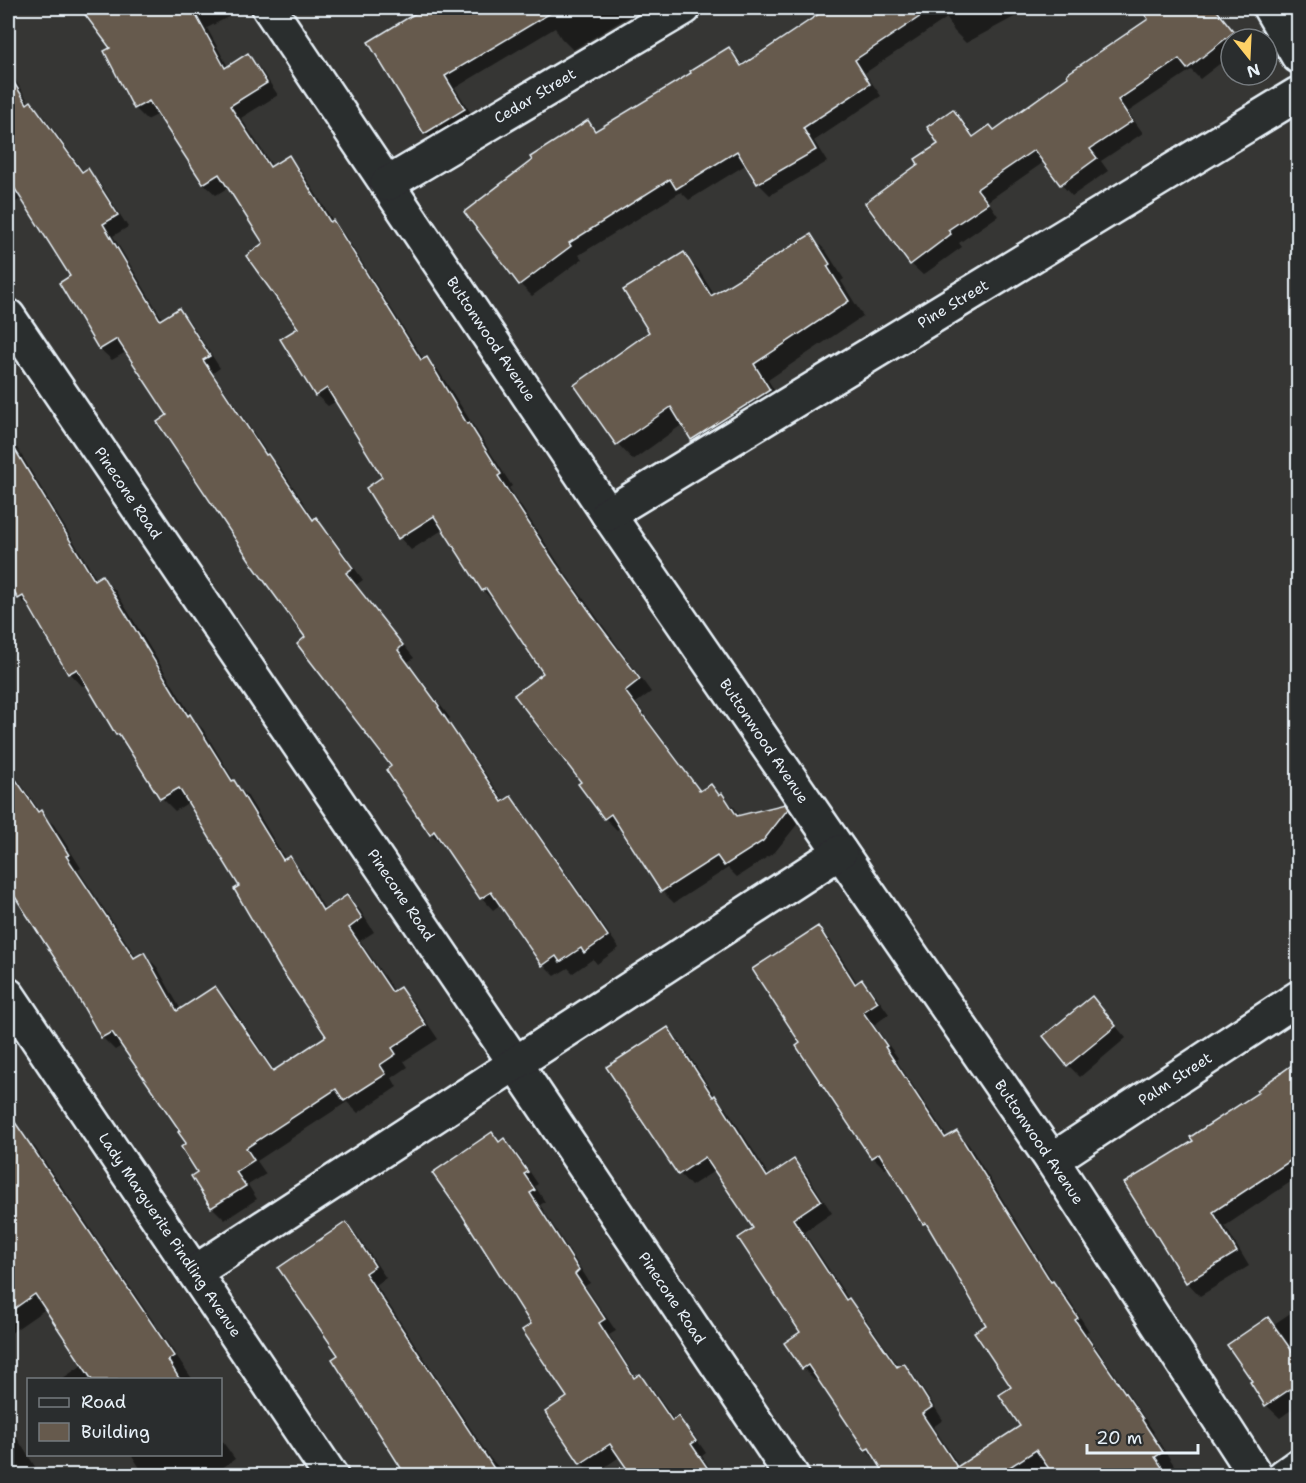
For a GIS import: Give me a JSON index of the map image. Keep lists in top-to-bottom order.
{
  "streets": {
    "street": [
      "Cedar Street",
      "Pine Street",
      "Buttonwood Avenue",
      "Pinecone Road",
      "Palm Street",
      "Lady Marguerite Pindling Avenue"
    ]
  },
  "crossings": [
    ["Cedar Street", "Buttonwood Avenue"],
    ["Pine Street", "Buttonwood Avenue"],
    ["Buttonwood Avenue", "Palm Street"]
  ],
  "legend": ["Road", "Building"],
  "scale_bar": "20 m",
  "north": "bottom"
}
